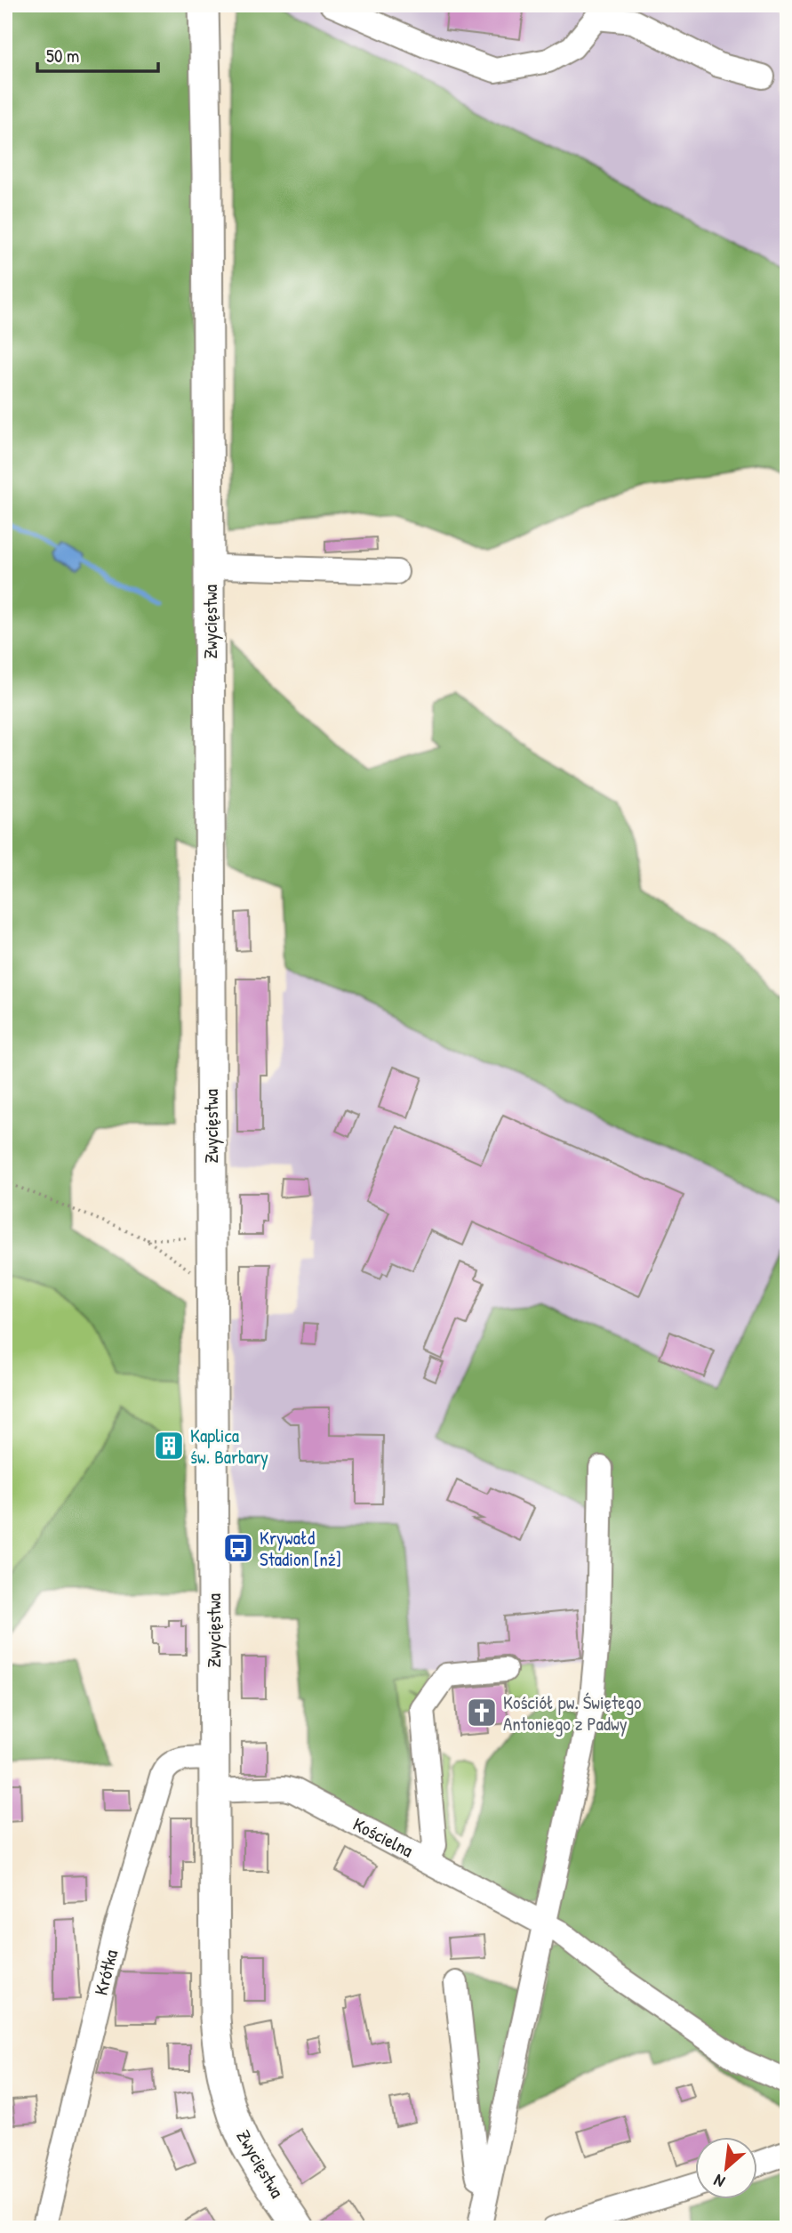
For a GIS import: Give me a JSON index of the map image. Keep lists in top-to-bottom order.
{
  "streets": {
    "main road": ["Zwycięstwa"],
    "street": ["Kościelna", "Krótka"]
  },
  "crossings": [
    ["Zwycięstwa", "Kościelna"],
    ["Zwycięstwa", "Krótka"]
  ],
  "places": {
    "building": ["Kaplica św. Barbary"],
    "bus stop": ["Krywałd Stadion [nż]"],
    "church": ["Kościół pw. Świętego Antoniego z Padwy"]
  },
  "scale_bar": "50 m",
  "north": "bottom left"
}
